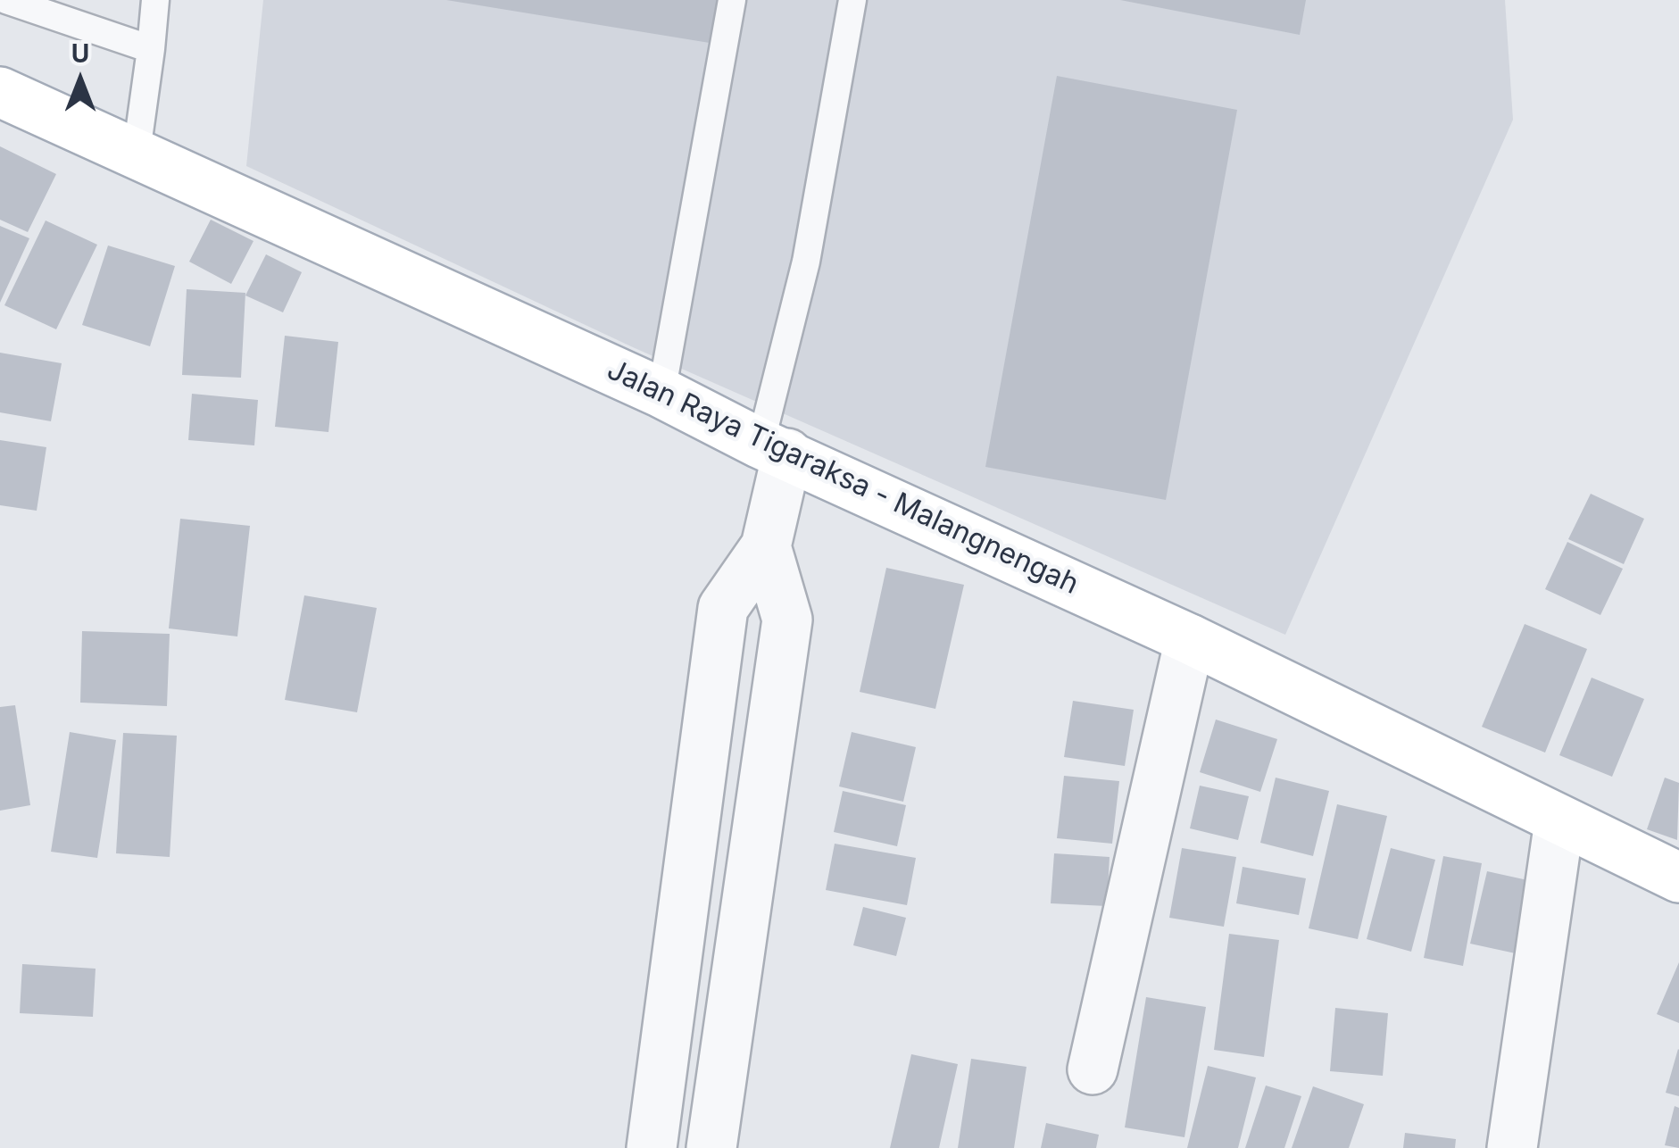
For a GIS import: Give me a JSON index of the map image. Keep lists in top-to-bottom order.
{
  "streets": {
    "main road": ["Jalan Raya Tigaraksa - Malangnengah"]
  },
  "north": "top"
}
